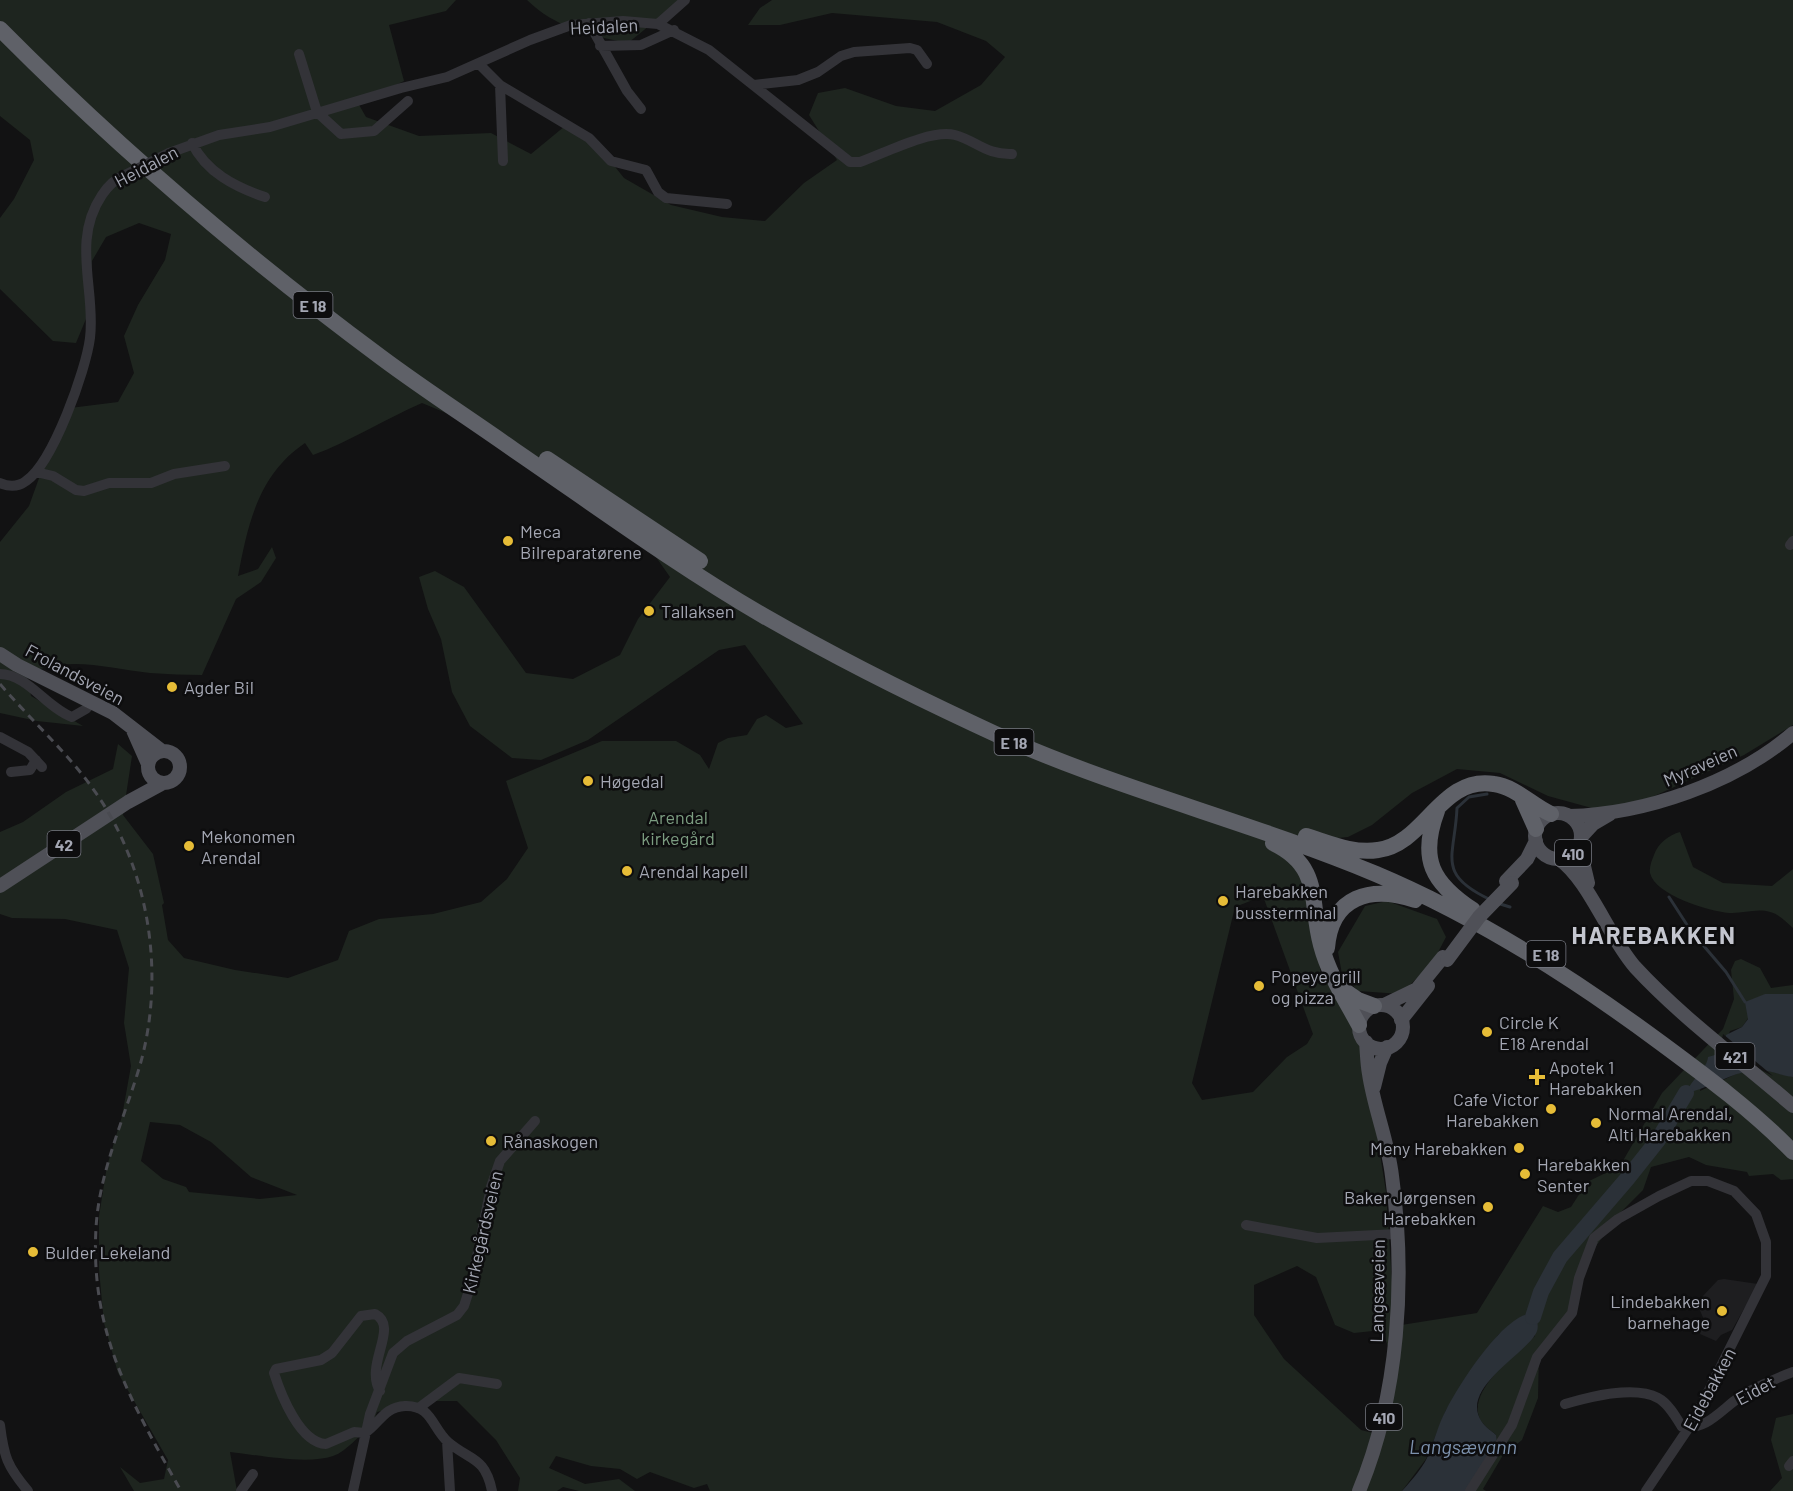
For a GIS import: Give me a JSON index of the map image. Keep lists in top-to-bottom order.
{
  "streets": {
    "highway": ["E 18"],
    "main road": [
      "Frolandsveien",
      "Myraveien",
      "42",
      "410",
      "421",
      "Langsæveien"
    ],
    "street": [
      "Heidalen",
      "Kirkegårdsveien",
      "Eidebakken",
      "Eidet"
    ]
  },
  "crossings": [
    ["E 18", "Myraveien"],
    ["E 18", "410"],
    ["E 18", "421"],
    ["E 18", "Langsæveien"],
    ["Frolandsveien", "42"],
    ["Myraveien", "410"],
    ["Myraveien", "421"],
    ["410", "421"],
    ["410", "Langsæveien"],
    ["Eidebakken", "Eidet"]
  ],
  "districts": ["HAREBAKKEN"],
  "water": ["Langsævann"],
  "parks": ["Arendal kirkegård"],
  "places": {
    "other": [
      "Meca Bilreparatørene",
      "Tallaksen",
      "Agder Bil",
      "Høgedal",
      "Mekonomen Arendal",
      "Arendal kapell",
      "Harebakken bussterminal",
      "Popeye grill og pizza",
      "Circle K E18 Arendal",
      "Cafe Victor Harebakken",
      "Normal Arendal, Alti Harebakken",
      "Rånaskogen",
      "Meny Harebakken",
      "Harebakken Senter",
      "Baker Jørgensen Harebakken",
      "Bulder Lekeland",
      "Lindebakken barnehage"
    ],
    "health": ["Apotek 1 Harebakken"]
  }
}
